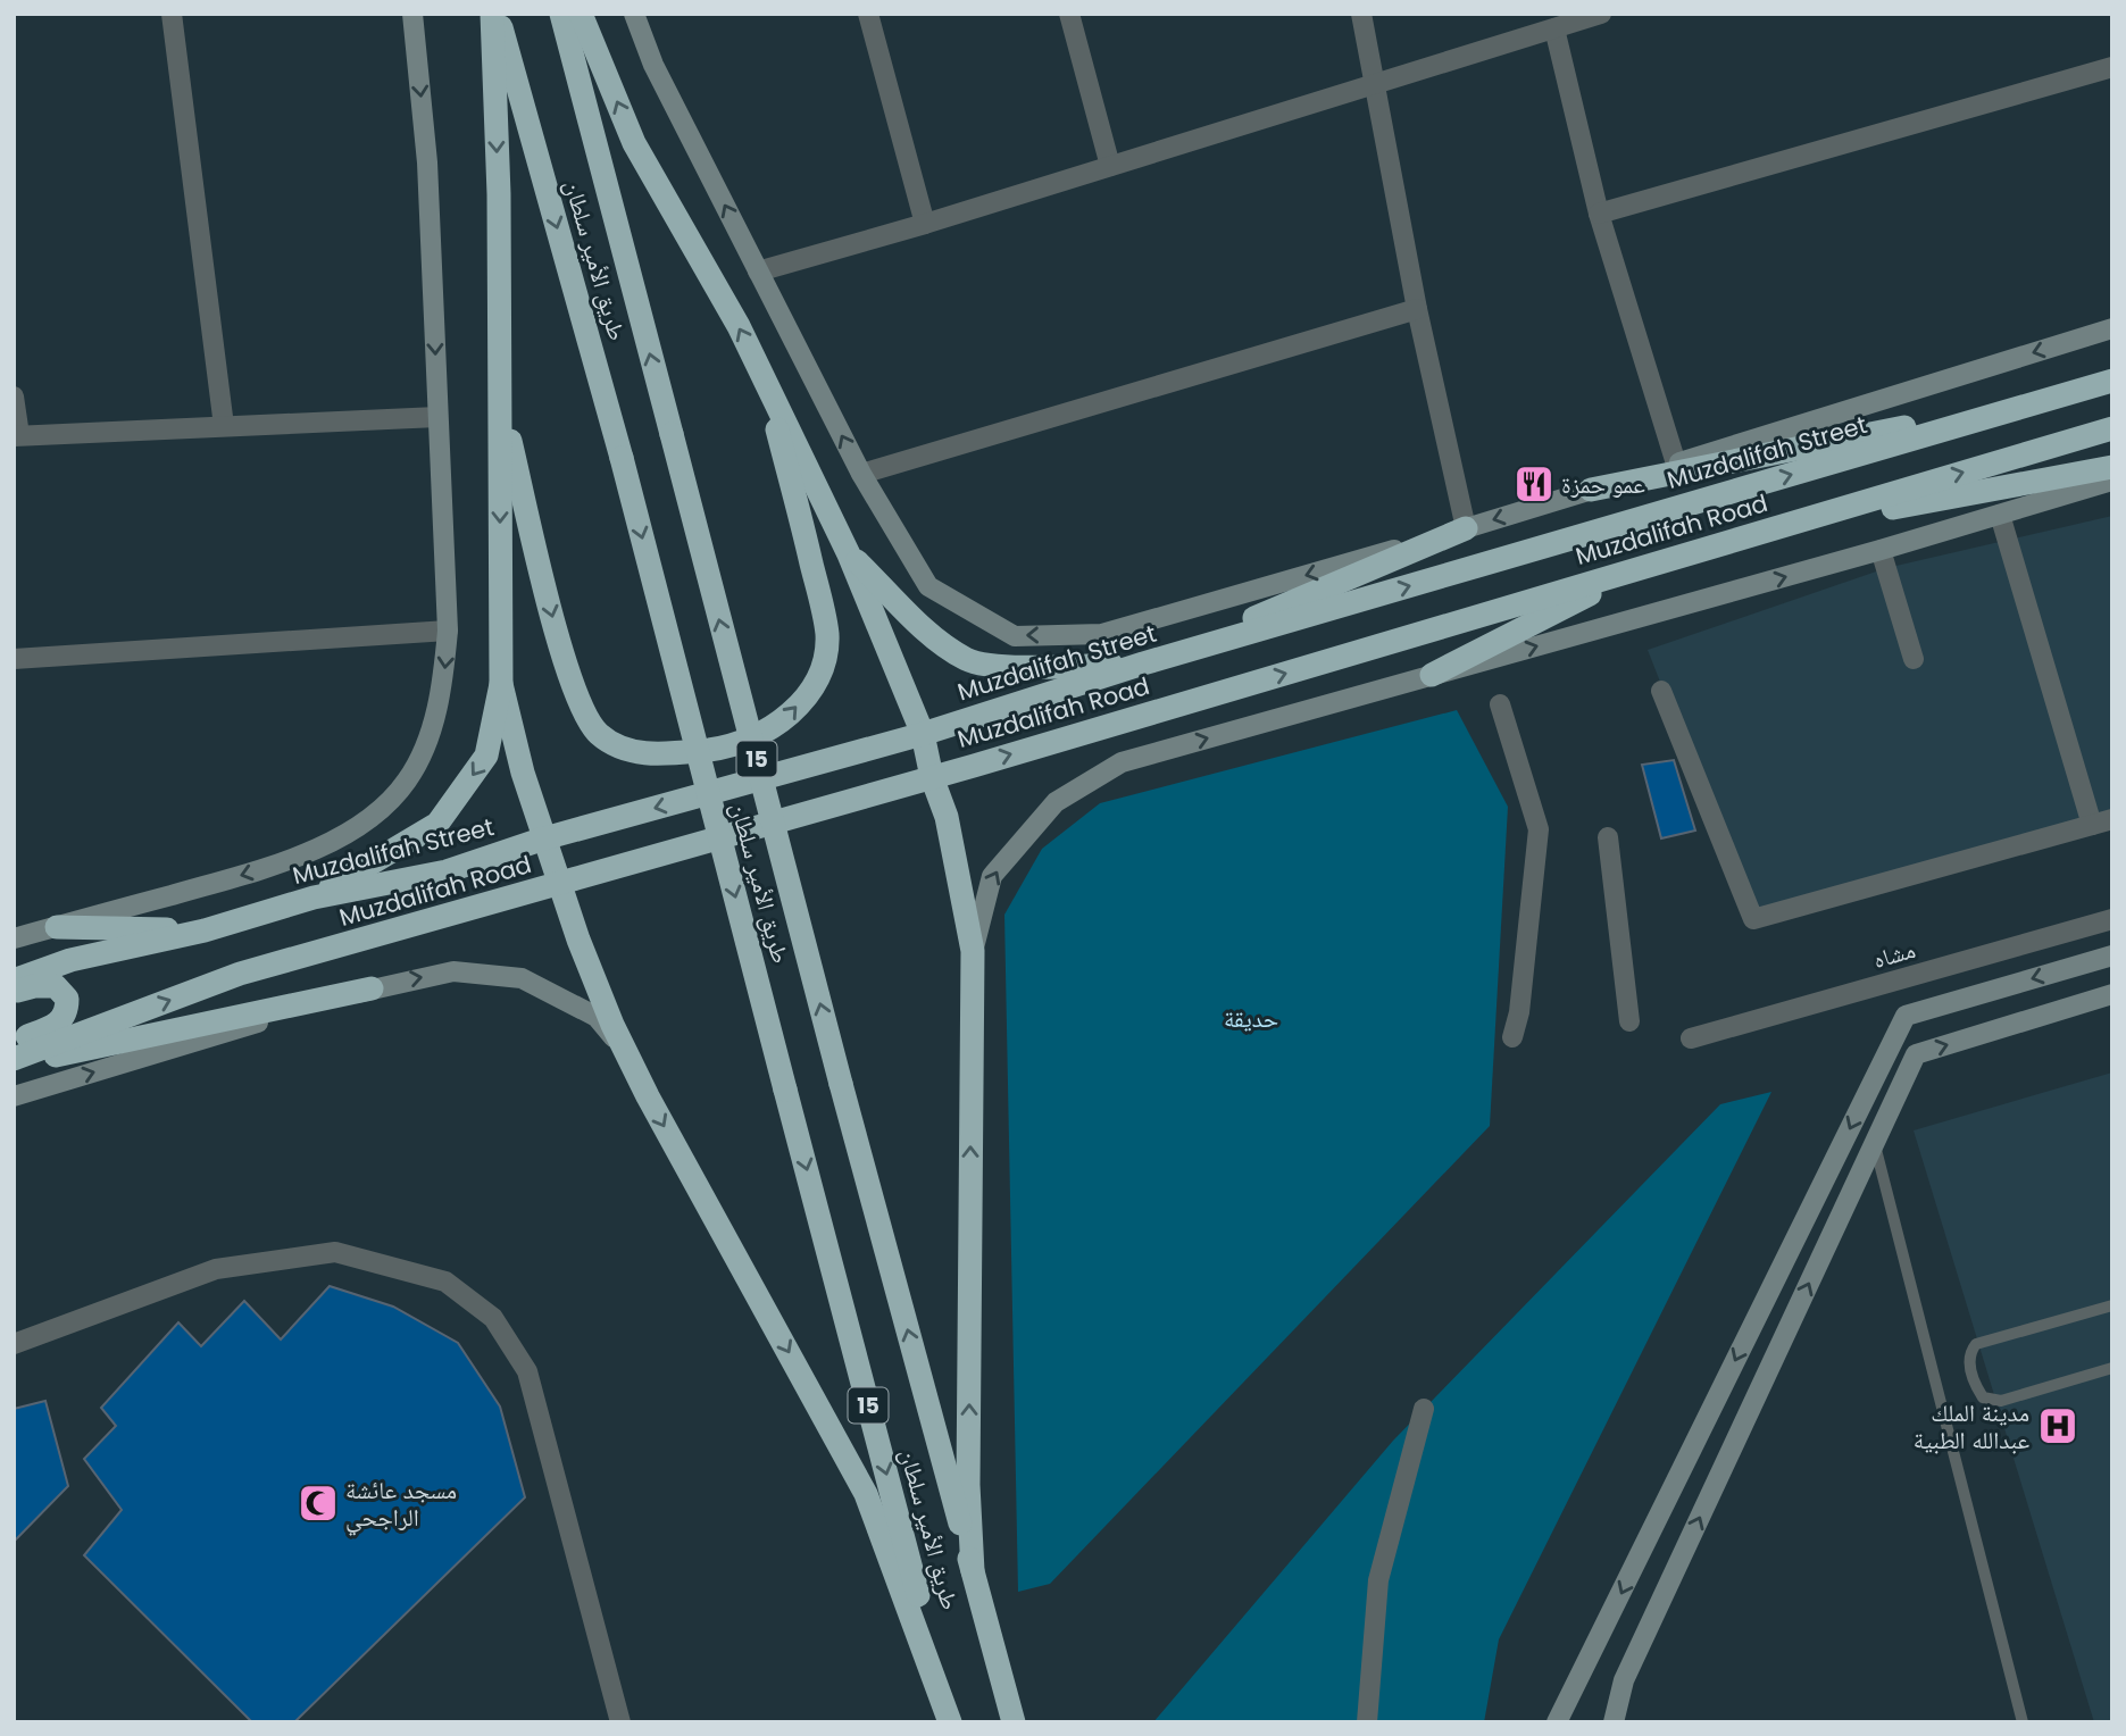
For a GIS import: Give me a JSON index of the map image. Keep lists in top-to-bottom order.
{
  "streets": {
    "highway": [
      "طريق الأمير سلطان",
      "Muzdalifah Street",
      "Muzdalifah Road",
      "15"
    ],
    "street": ["مشاه"]
  },
  "parks": ["حديقة"],
  "places": {
    "restaurant": ["عمو حمزة"],
    "hospital": ["مدينة الملك عبدالله الطبية"],
    "mosque": ["مسجد عائشة الراجحي"]
  }
}
